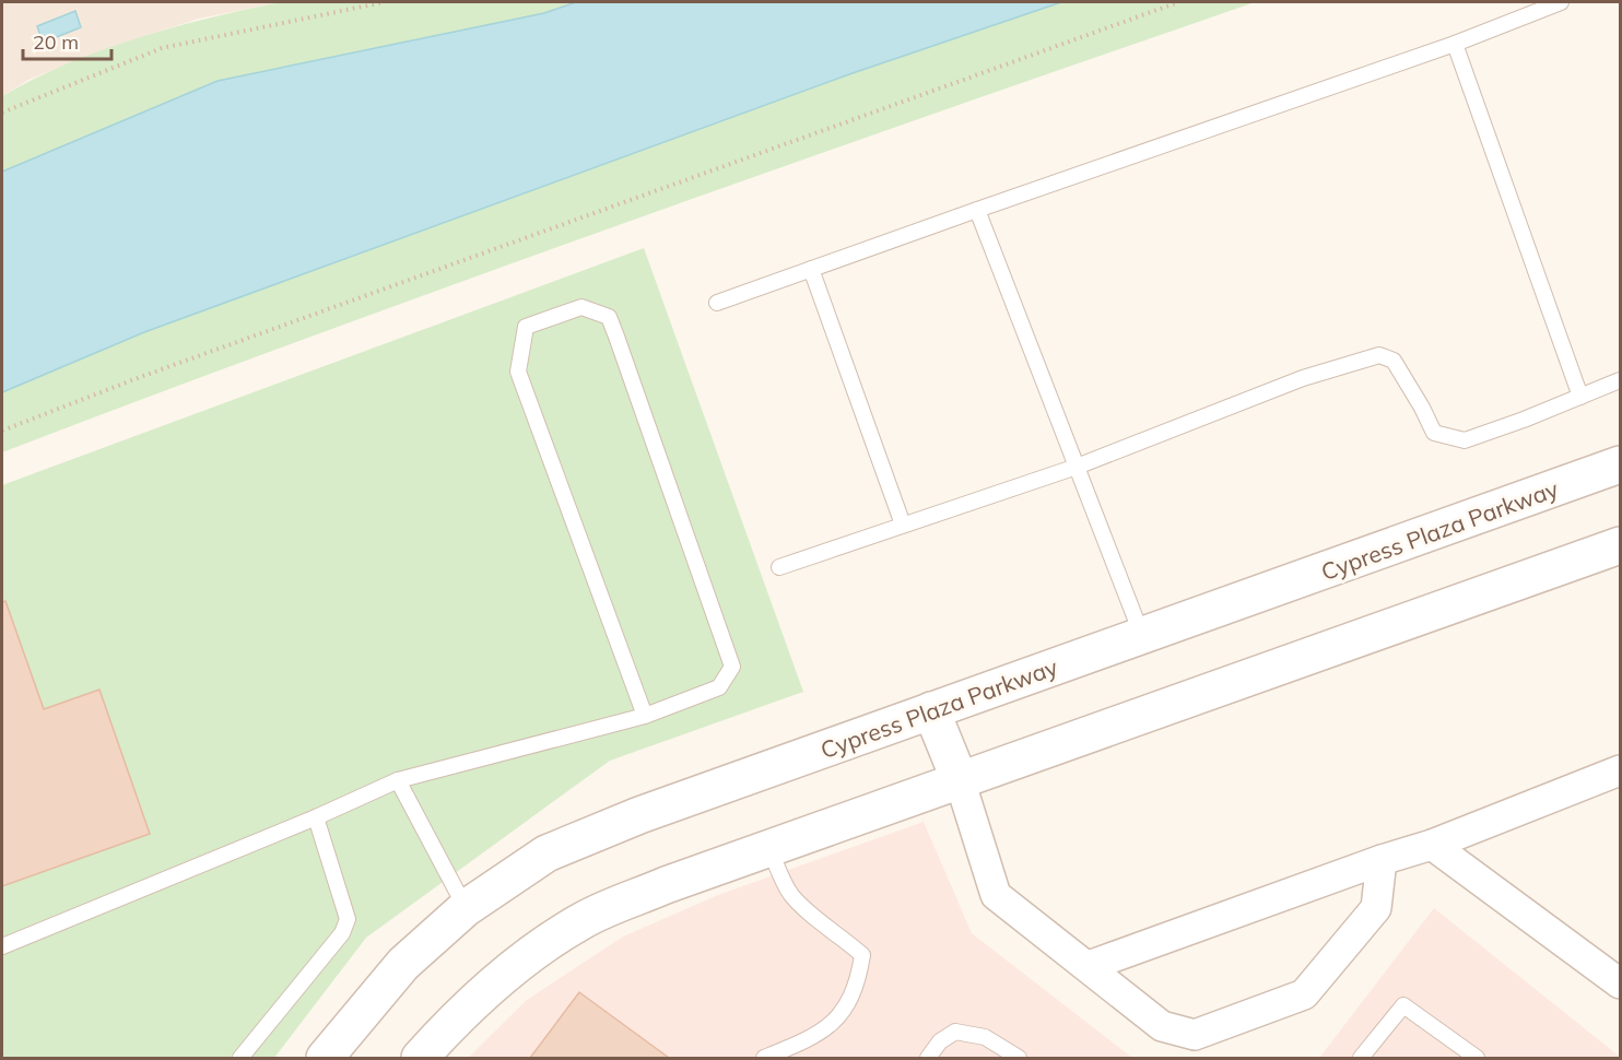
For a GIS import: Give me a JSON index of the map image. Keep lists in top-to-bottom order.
{
  "streets": {
    "street": ["Cypress Plaza Parkway"]
  },
  "scale_bar": "20 m"
}
